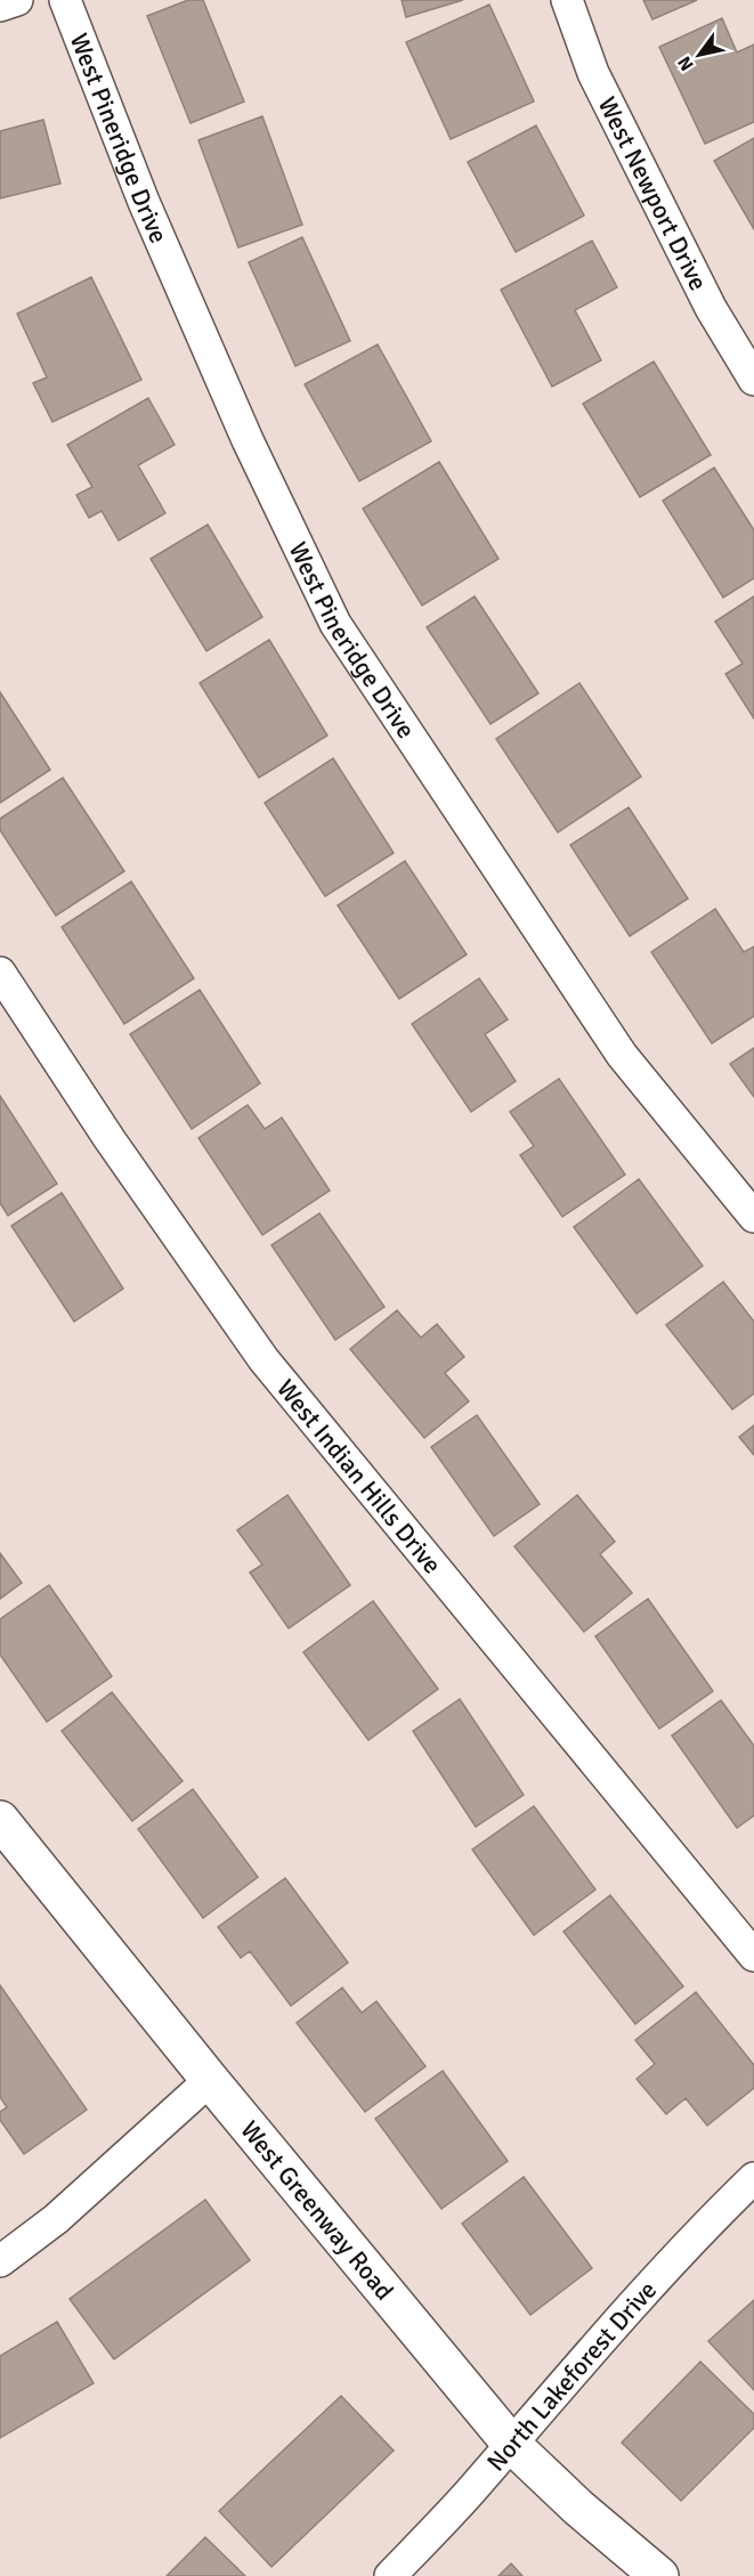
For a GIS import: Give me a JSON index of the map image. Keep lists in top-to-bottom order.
{
  "streets": {
    "street": [
      "West Pineridge Drive",
      "West Newport Drive",
      "West Indian Hills Drive",
      "West Greenway Road",
      "North Lakeforest Drive"
    ]
  },
  "crossings": [
    ["West Greenway Road", "North Lakeforest Drive"]
  ],
  "north": "bottom left"
}
